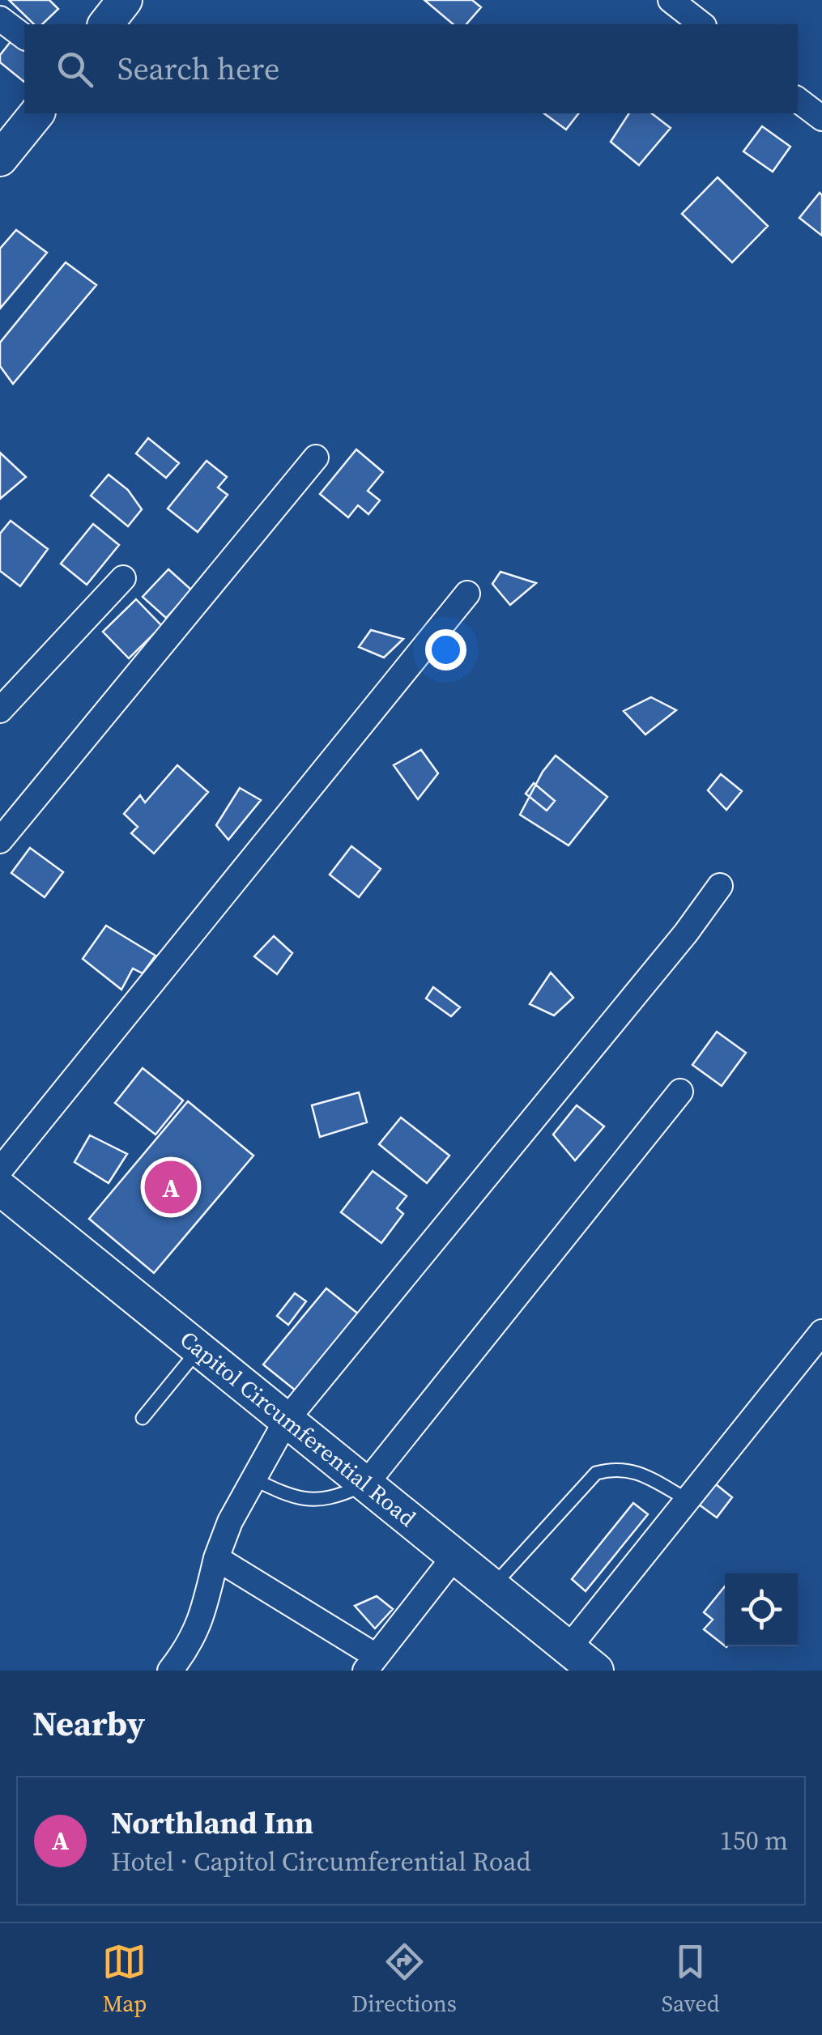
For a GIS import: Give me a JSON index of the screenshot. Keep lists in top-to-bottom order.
{
  "streets": {
    "main road": ["Capitol Circumferential Road"]
  },
  "page": {
    "search": "Search here",
    "pins": "A",
    "heading": "Nearby",
    "list": [
      {
        "mark": "A",
        "name": "Northland Inn",
        "note": "Hotel · Capitol Circumferential Road",
        "value": "150 m"
      }
    ],
    "nav": ["Map", "Directions", "Saved"]
  }
}
